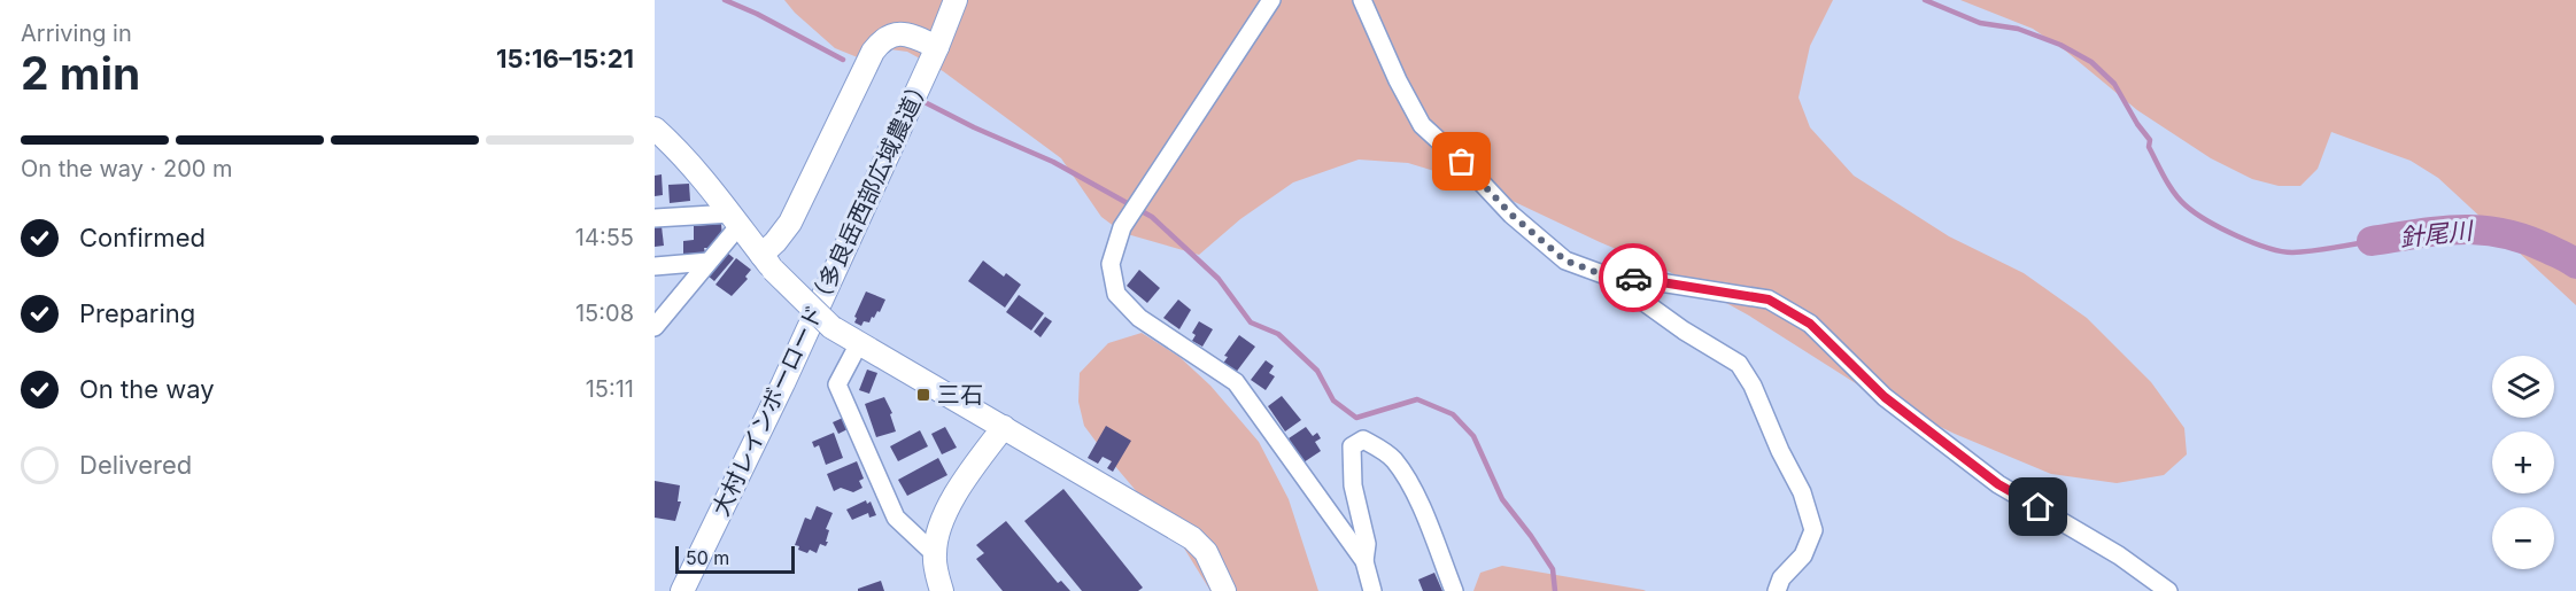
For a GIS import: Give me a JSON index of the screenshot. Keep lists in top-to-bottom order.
{
  "streets": {
    "street": ["大村レインボーロード（多良岳西部広域農道）"]
  },
  "water": ["針尾川"],
  "places": {
    "transit": ["三石"]
  },
  "scale_bar": "50 m",
  "page": {
    "heading": ["2 min", "Arriving in", "15:16–15:21"],
    "bar": "On the way · 200 m",
    "list": [
      ["Confirmed", "14:55"],
      ["Preparing", "15:08"],
      ["On the way", "15:11"],
      "Delivered"
    ],
    "map_buttons": ["+", "−"],
    "scale": "50 m"
  }
}
